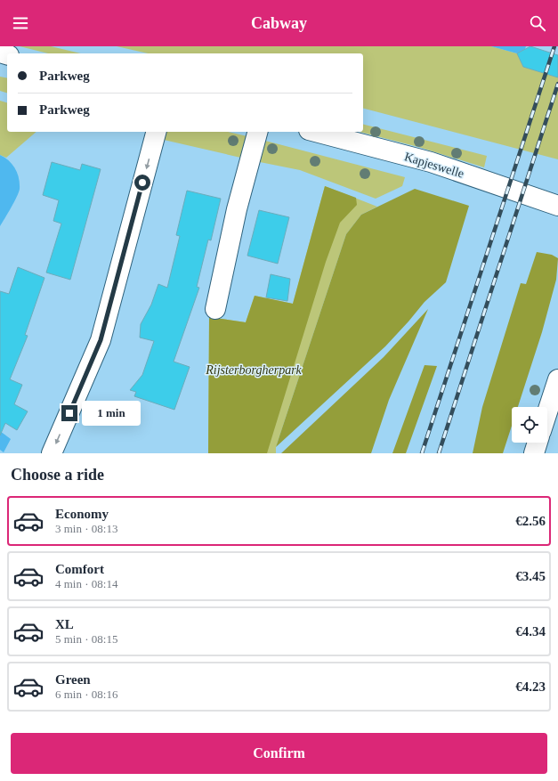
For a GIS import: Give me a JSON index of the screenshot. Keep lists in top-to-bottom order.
{
  "streets": {
    "street": ["Kapjeswelle"]
  },
  "parks": ["Rijsterborgherpark"],
  "page": {
    "header": "Cabway",
    "banner": ["Parkweg", "Parkweg"],
    "bubble": "1 min",
    "heading": "Choose a ride",
    "list": [
      {
        "name": "Economy",
        "note": "3 min · 08:13",
        "value": "€2.56"
      },
      {
        "name": "Comfort",
        "note": "4 min · 08:14",
        "value": "€3.45"
      },
      {
        "name": "XL",
        "note": "5 min · 08:15",
        "value": "€4.34"
      },
      {
        "name": "Green",
        "note": "6 min · 08:16",
        "value": "€4.23"
      }
    ],
    "buttons": "Confirm"
  }
}
